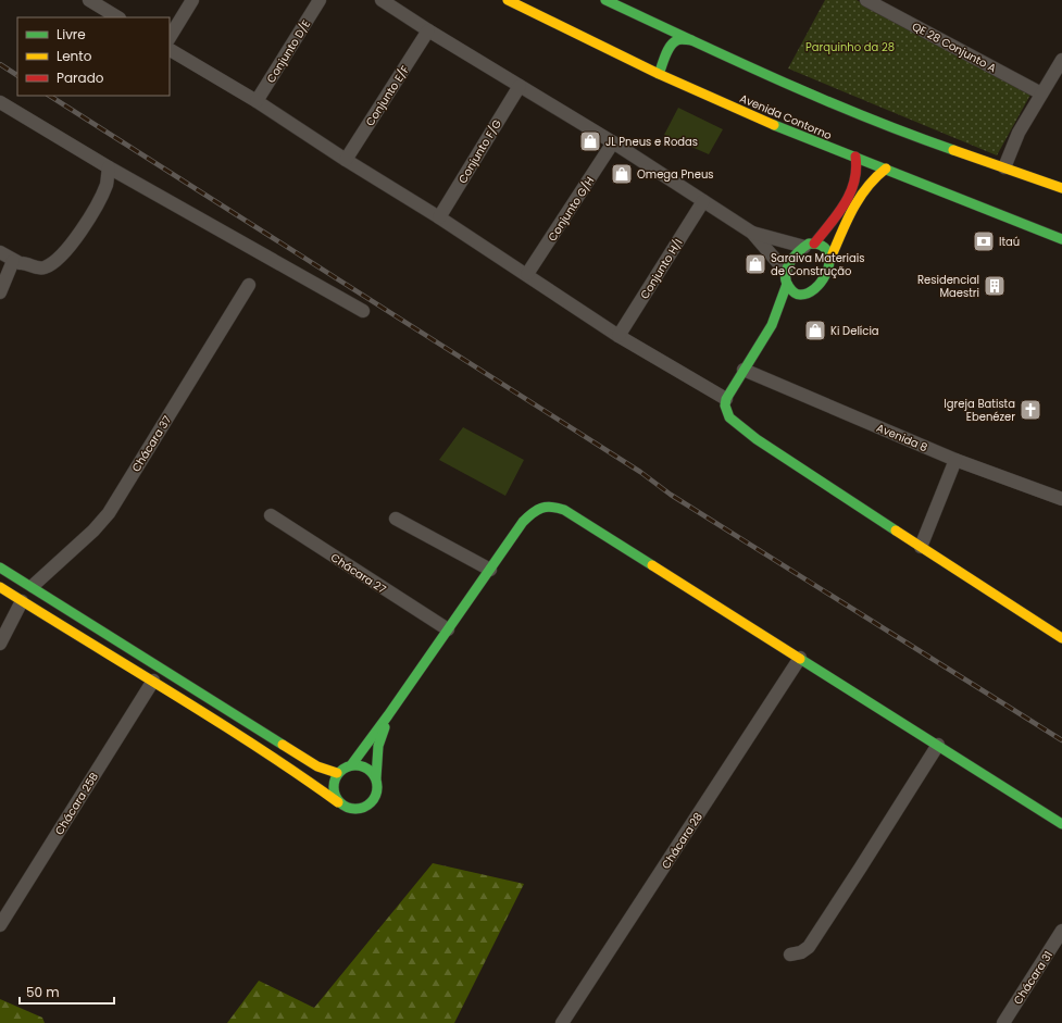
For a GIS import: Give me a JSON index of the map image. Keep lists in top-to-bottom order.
{
  "streets": {
    "street": [
      "QE 28 Conjunto A",
      "Conjunto D/E",
      "Conjunto E/F",
      "Avenida Contorno",
      "Conjunto F/G",
      "Conjunto G/H",
      "Conjunto H/I",
      "Avenida 8",
      "Chácara 37",
      "Chácara 27",
      "Chácara 25B",
      "Chácara 28",
      "Chácara 31"
    ]
  },
  "parks": ["Parquinho da 28"],
  "places": {
    "shop": [
      "JL Pneus e Rodas",
      "Omega Pneus",
      "Saraiva Materiais de Construção",
      "Ki Delícia"
    ],
    "bank": ["Itaú"],
    "building": ["Residencial Maestri"],
    "church": ["Igreja Batista Ebenézer"]
  },
  "legend": ["Livre", "Lento", "Parado"],
  "scale_bar": "50 m"
}
